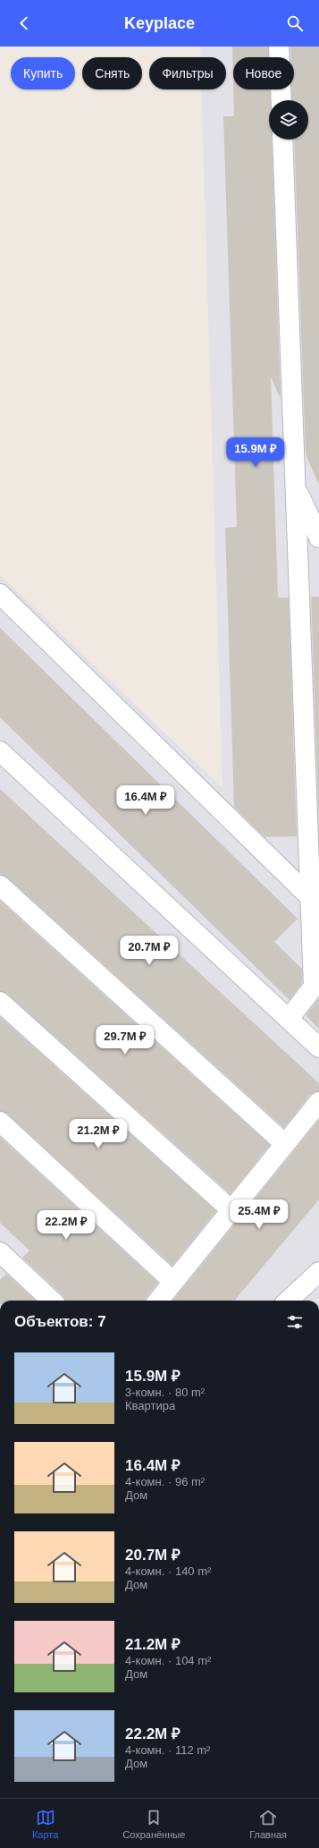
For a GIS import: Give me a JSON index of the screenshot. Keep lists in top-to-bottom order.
{
  "page": {
    "header": "Keyplace",
    "chip": [
      "Купить",
      "Снять",
      "Фильтры",
      "Новое"
    ],
    "price": [
      "15.9M ₽",
      "16.4M ₽",
      "20.7M ₽",
      "29.7M ₽",
      "21.2M ₽",
      "25.4M ₽",
      "22.2M ₽"
    ],
    "heading": "Объектов: 7",
    "list": [
      {
        "name": "15.9M ₽",
        "note": "3-комн. · 80 m² · Квартира"
      },
      {
        "name": "16.4M ₽",
        "note": "4-комн. · 96 m² · Дом"
      },
      {
        "name": "20.7M ₽",
        "note": "4-комн. · 140 m² · Дом"
      },
      {
        "name": "21.2M ₽",
        "note": "4-комн. · 104 m² · Дом"
      },
      {
        "name": "22.2M ₽",
        "note": "4-комн. · 112 m² · Дом"
      }
    ],
    "tabs": ["Карта", "Сохранённые", "Главная"]
  }
}
